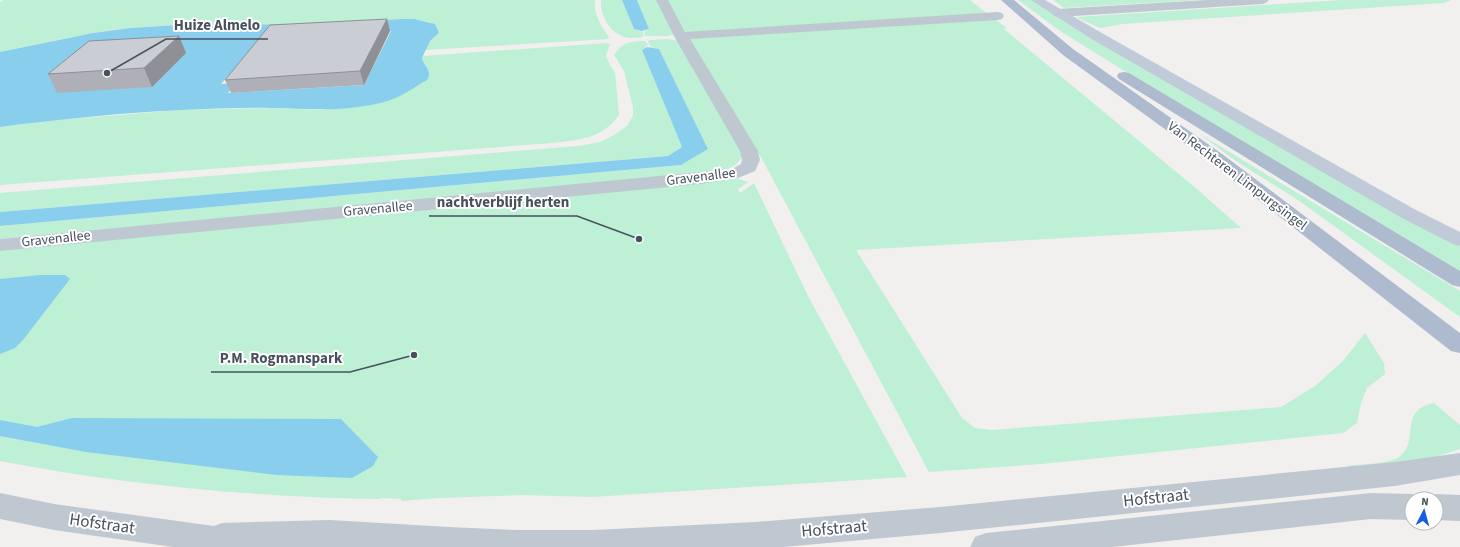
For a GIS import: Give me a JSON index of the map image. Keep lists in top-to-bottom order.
{
  "streets": {
    "main road": ["Van Rechteren Limpurgsingel"],
    "street": ["Gravenallee", "Hofstraat"]
  },
  "places": ["Huize Almelo", "nachtverblijf herten", "P.M. Rogmanspark"],
  "north": "top"
}
